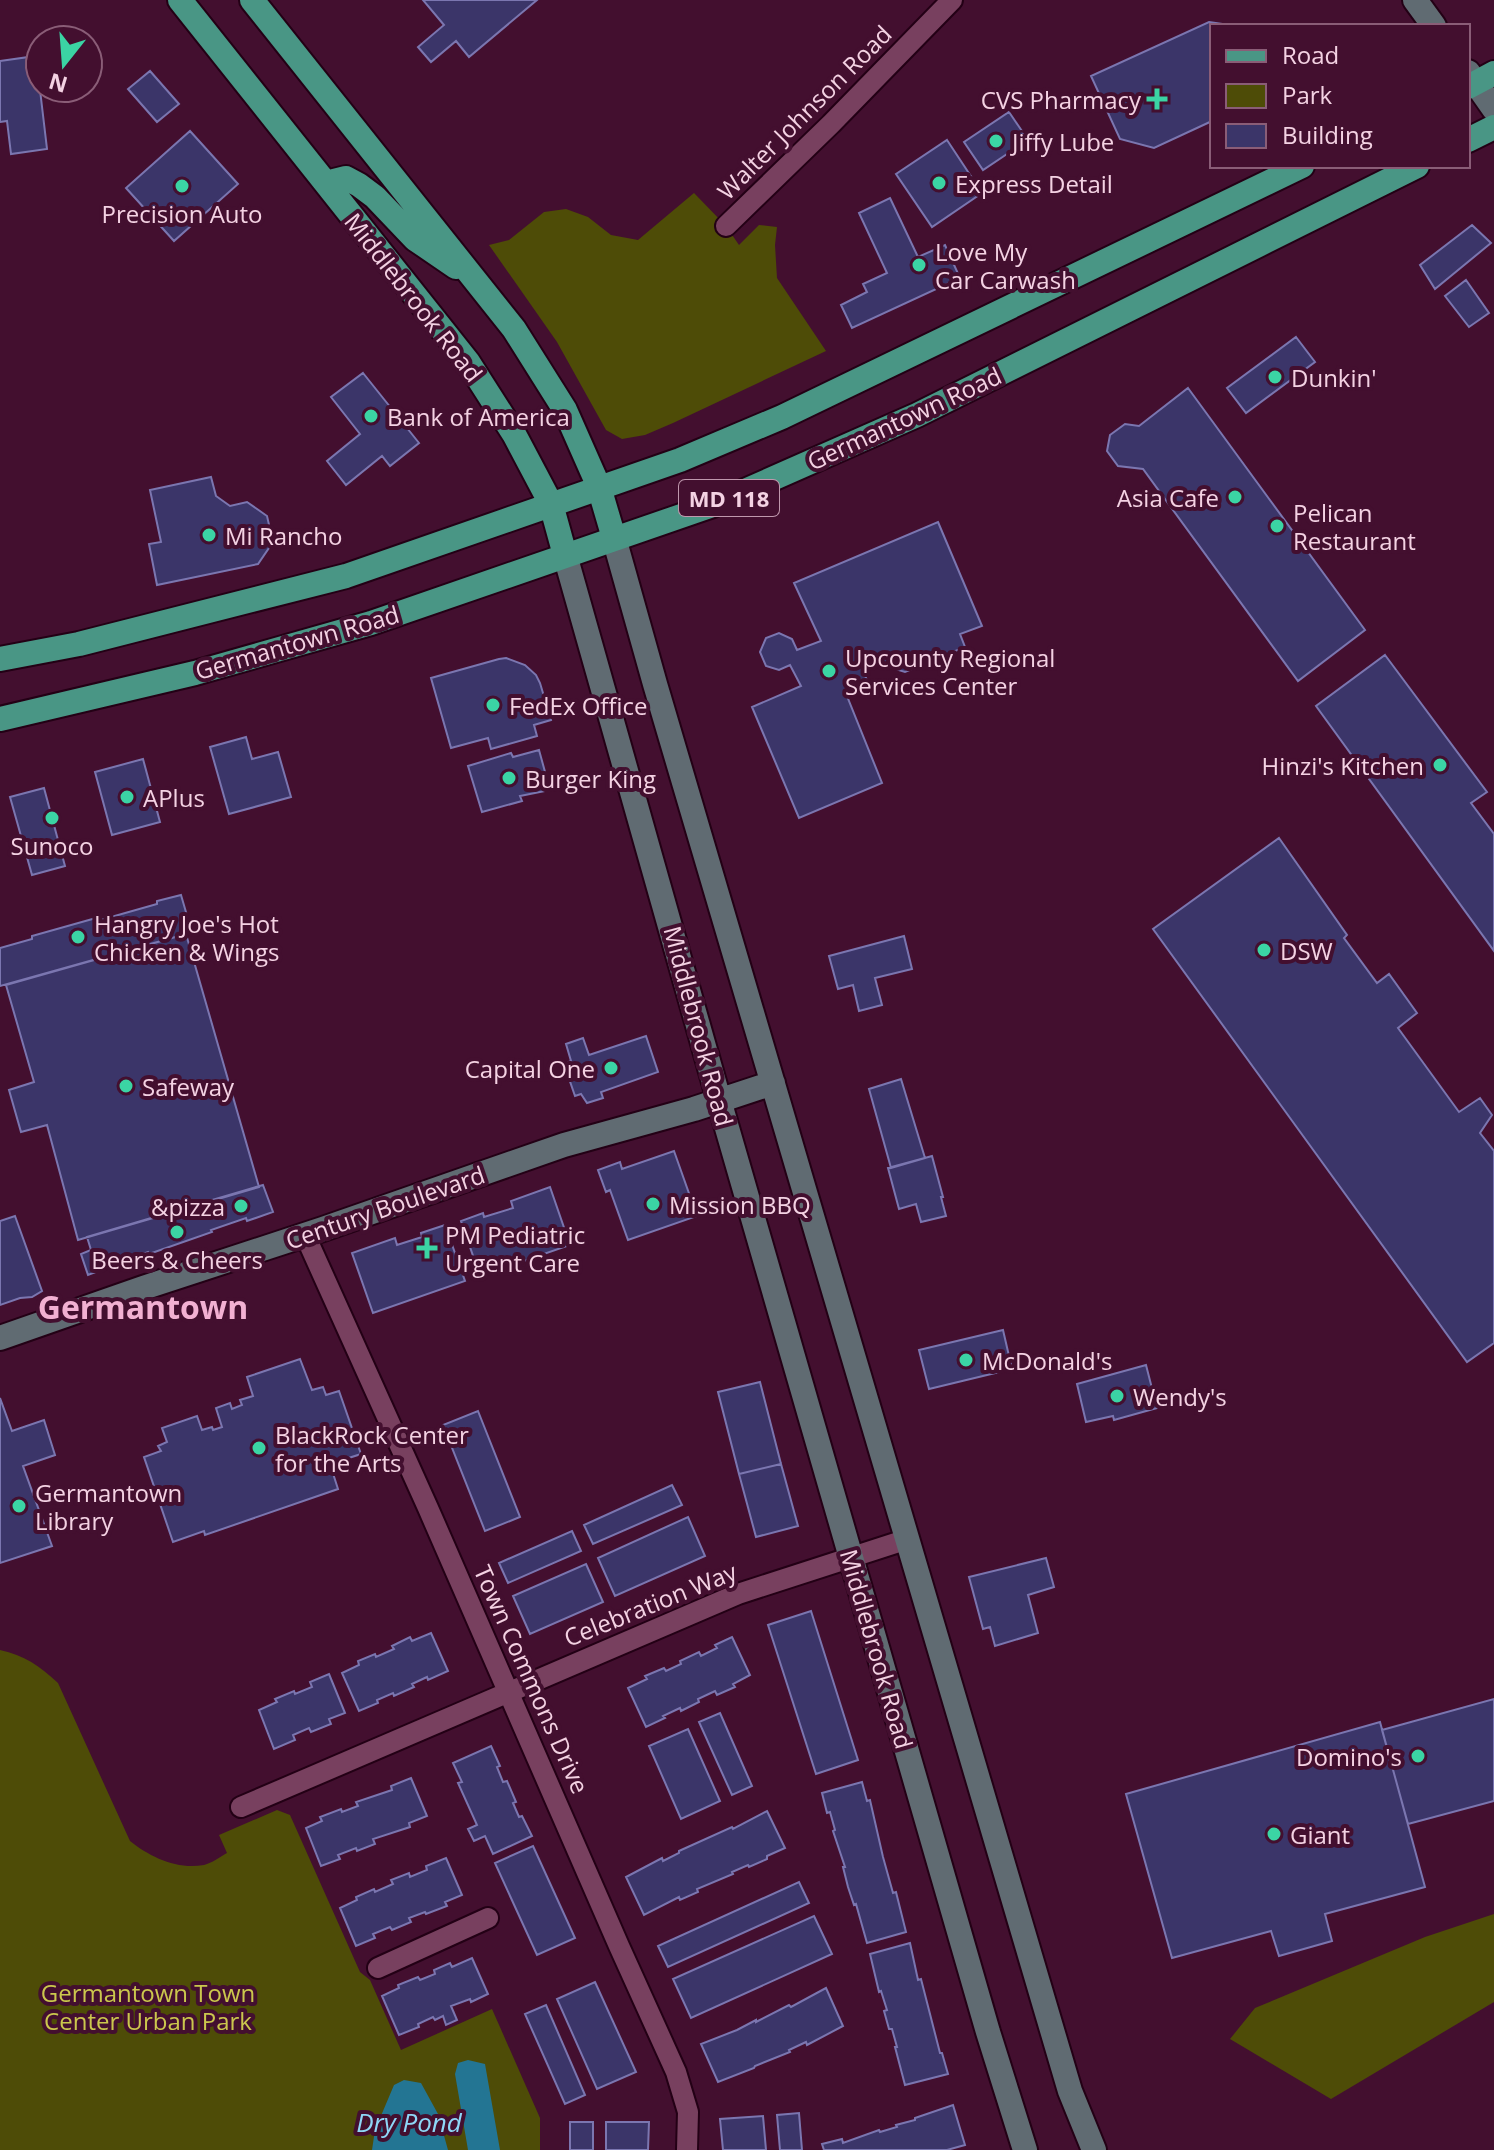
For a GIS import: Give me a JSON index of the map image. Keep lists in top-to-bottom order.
{
  "streets": {
    "main road": [
      "Middlebrook Road",
      "Germantown Road",
      "MD 118",
      "Century Boulevard"
    ],
    "street": ["Walter Johnson Road", "Celebration Way", "Town Commons Drive"]
  },
  "crossings": [
    ["Middlebrook Road", "Germantown Road"],
    ["Middlebrook Road", "Century Boulevard"],
    ["Middlebrook Road", "Celebration Way"],
    ["Century Boulevard", "Town Commons Drive"],
    ["Celebration Way", "Town Commons Drive"]
  ],
  "districts": ["Germantown"],
  "water": ["Dry Pond"],
  "parks": ["Germantown Town Center Urban Park"],
  "places": {
    "health": ["CVS Pharmacy", "PM Pediatric Urgent Care"],
    "other": [
      "Jiffy Lube",
      "Express Detail",
      "Precision Auto",
      "Love My Car Carwash",
      "Dunkin'",
      "Bank of America",
      "Asia Cafe",
      "Pelican Restaurant",
      "Mi Rancho",
      "Upcounty Regional Services Center",
      "FedEx Office",
      "Hinzi's Kitchen",
      "Burger King",
      "APlus",
      "Sunoco",
      "Hangry Joe's Hot Chicken & Wings",
      "DSW",
      "Capital One",
      "Safeway",
      "Mission BBQ",
      "&pizza",
      "Beers & Cheers",
      "McDonald's",
      "Wendy's",
      "BlackRock Center for the Arts",
      "Germantown Library",
      "Domino's",
      "Giant"
    ]
  },
  "legend": ["Road", "Park", "Building"],
  "north": "bottom"
}
